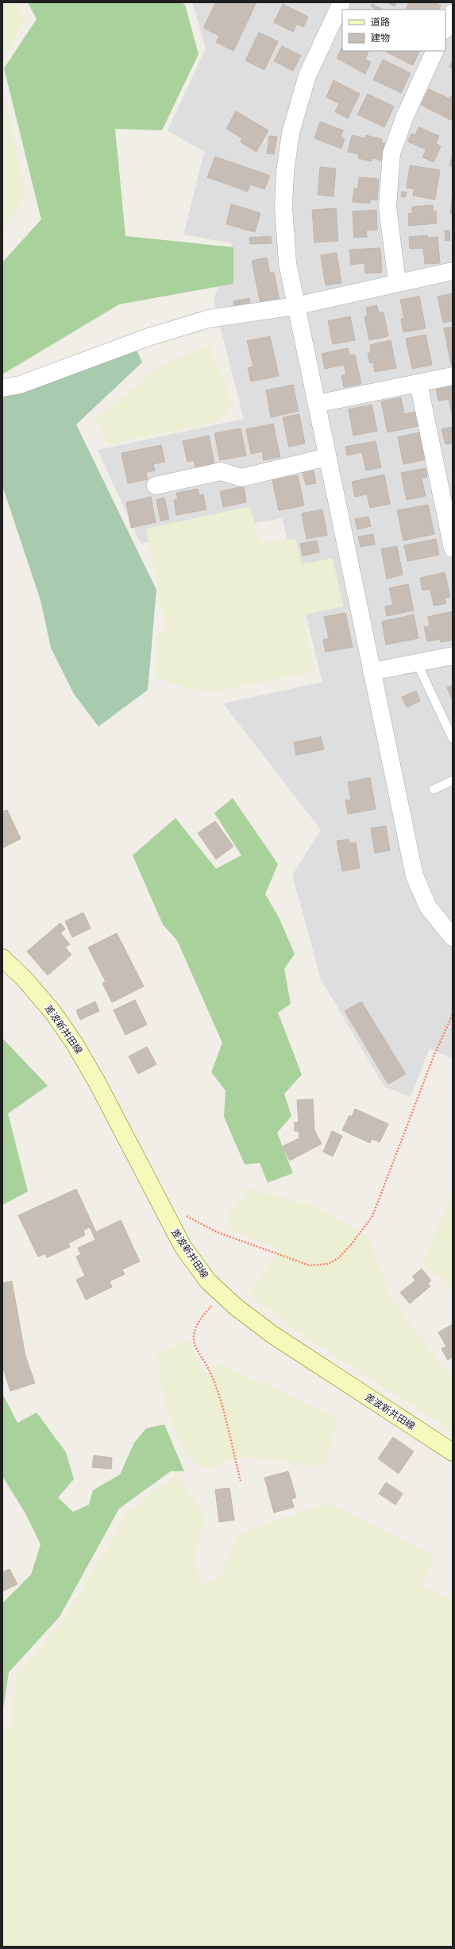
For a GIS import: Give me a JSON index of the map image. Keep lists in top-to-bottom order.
{
  "streets": {
    "main road": ["差波新井田線"]
  },
  "legend": ["道路", "建物"]
}
